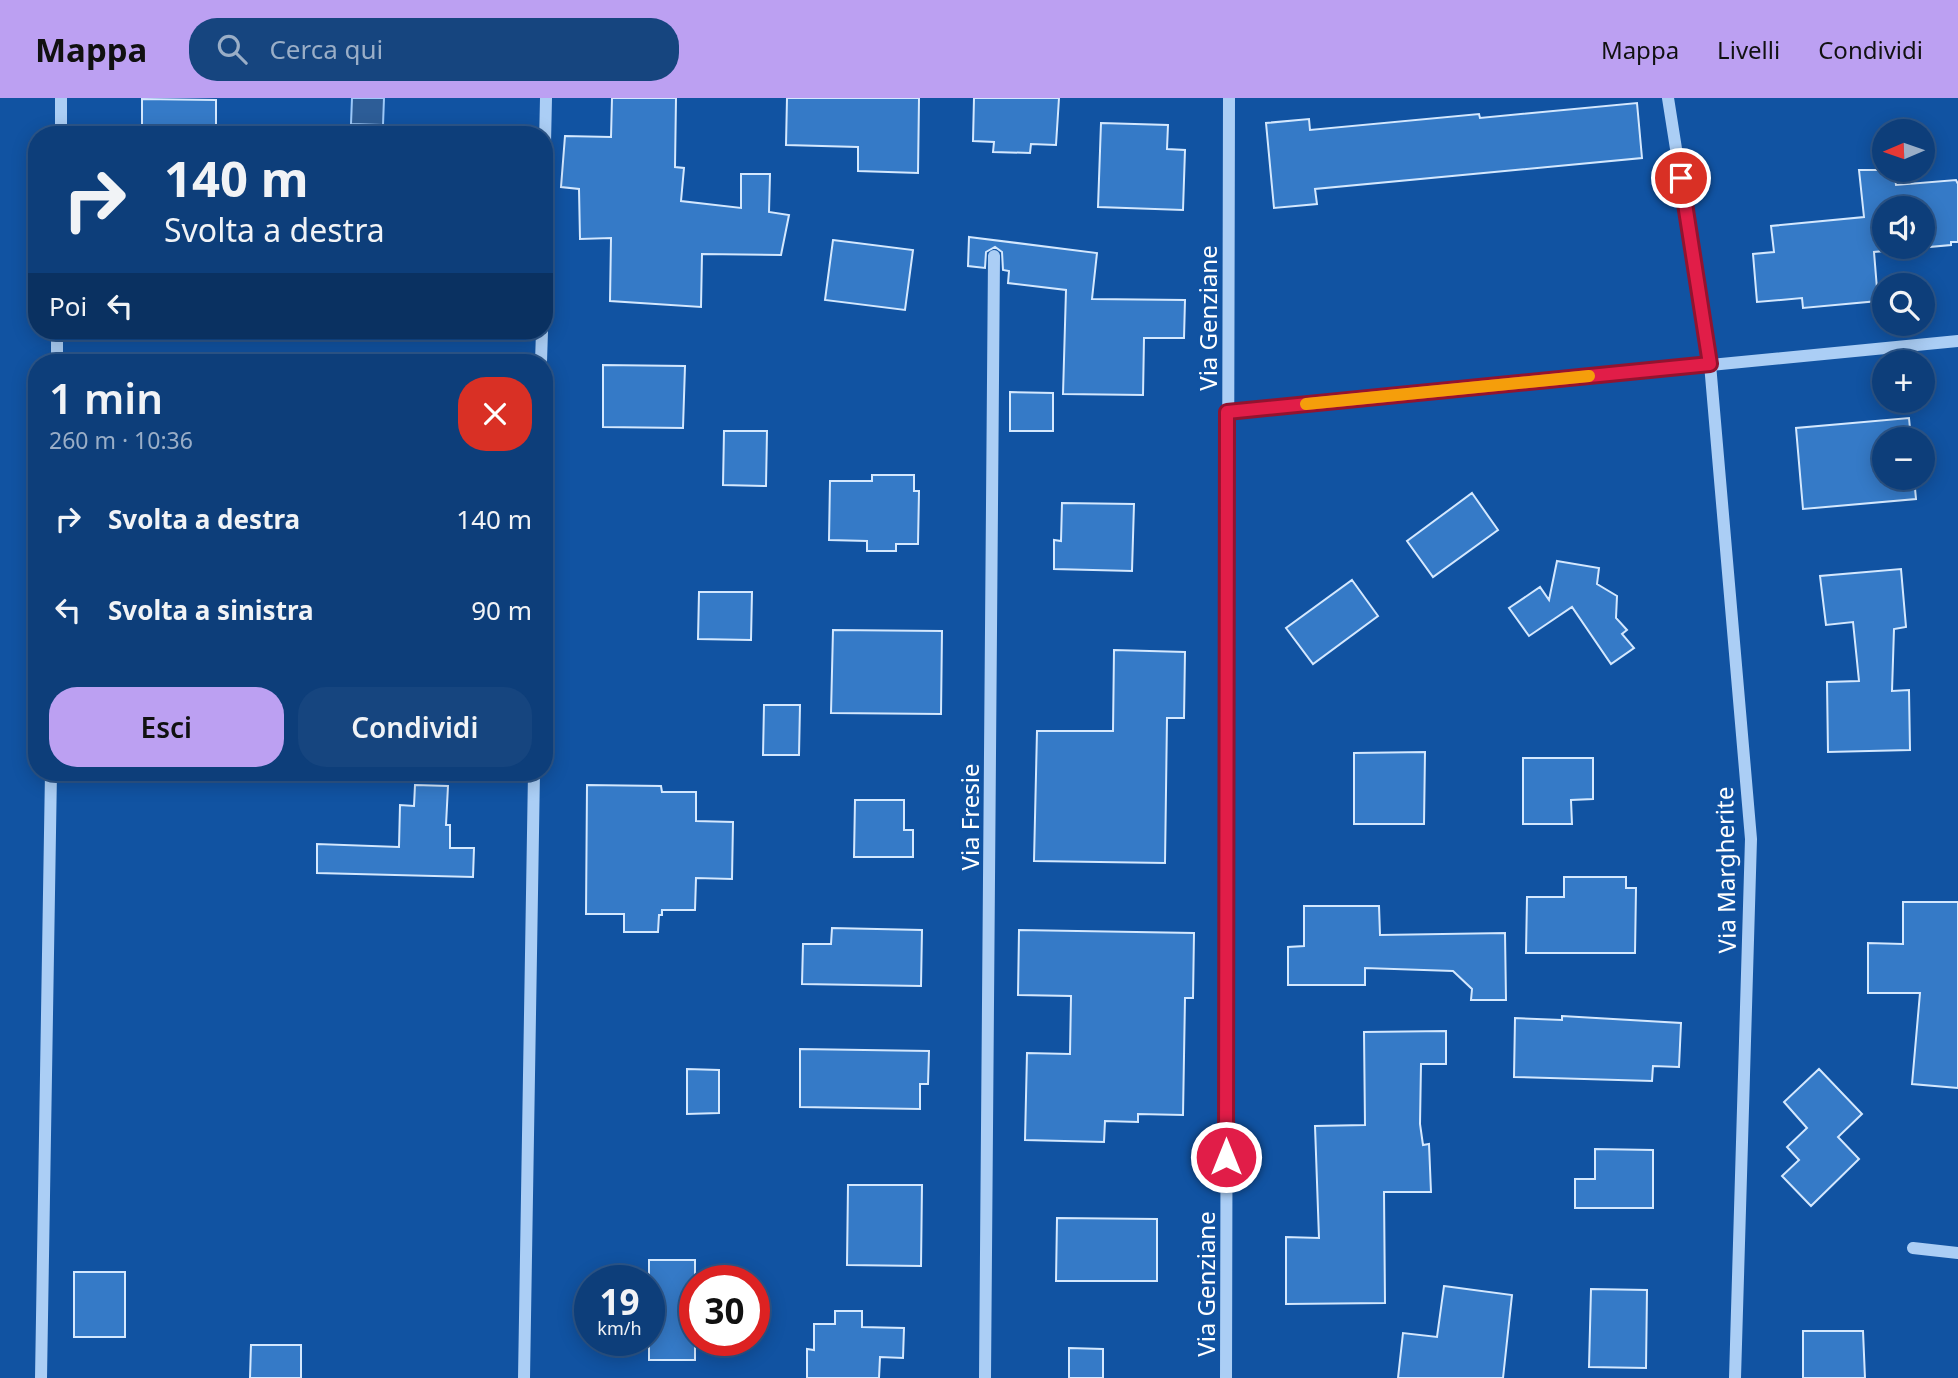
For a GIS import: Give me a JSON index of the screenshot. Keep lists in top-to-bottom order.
{
  "streets": {
    "street": ["Via Genziane", "Via Fresie", "Via Margherite"]
  },
  "north": "left",
  "page": {
    "header": "Mappa",
    "search": "Cerca qui",
    "nav": ["Mappa", "Livelli", "Condividi"],
    "map_buttons": ["+", "−"],
    "turn": ["140 m", "Svolta a destra"],
    "then": "Poi",
    "heading": ["1 min", "260 m · 10:36"],
    "list": [
      {
        "name": "Svolta a destra",
        "value": "140 m"
      },
      {
        "name": "Svolta a sinistra",
        "value": "90 m"
      }
    ],
    "buttons": ["Esci", "Condividi"],
    "speed": "19 km/h",
    "limit": "30"
  }
}
